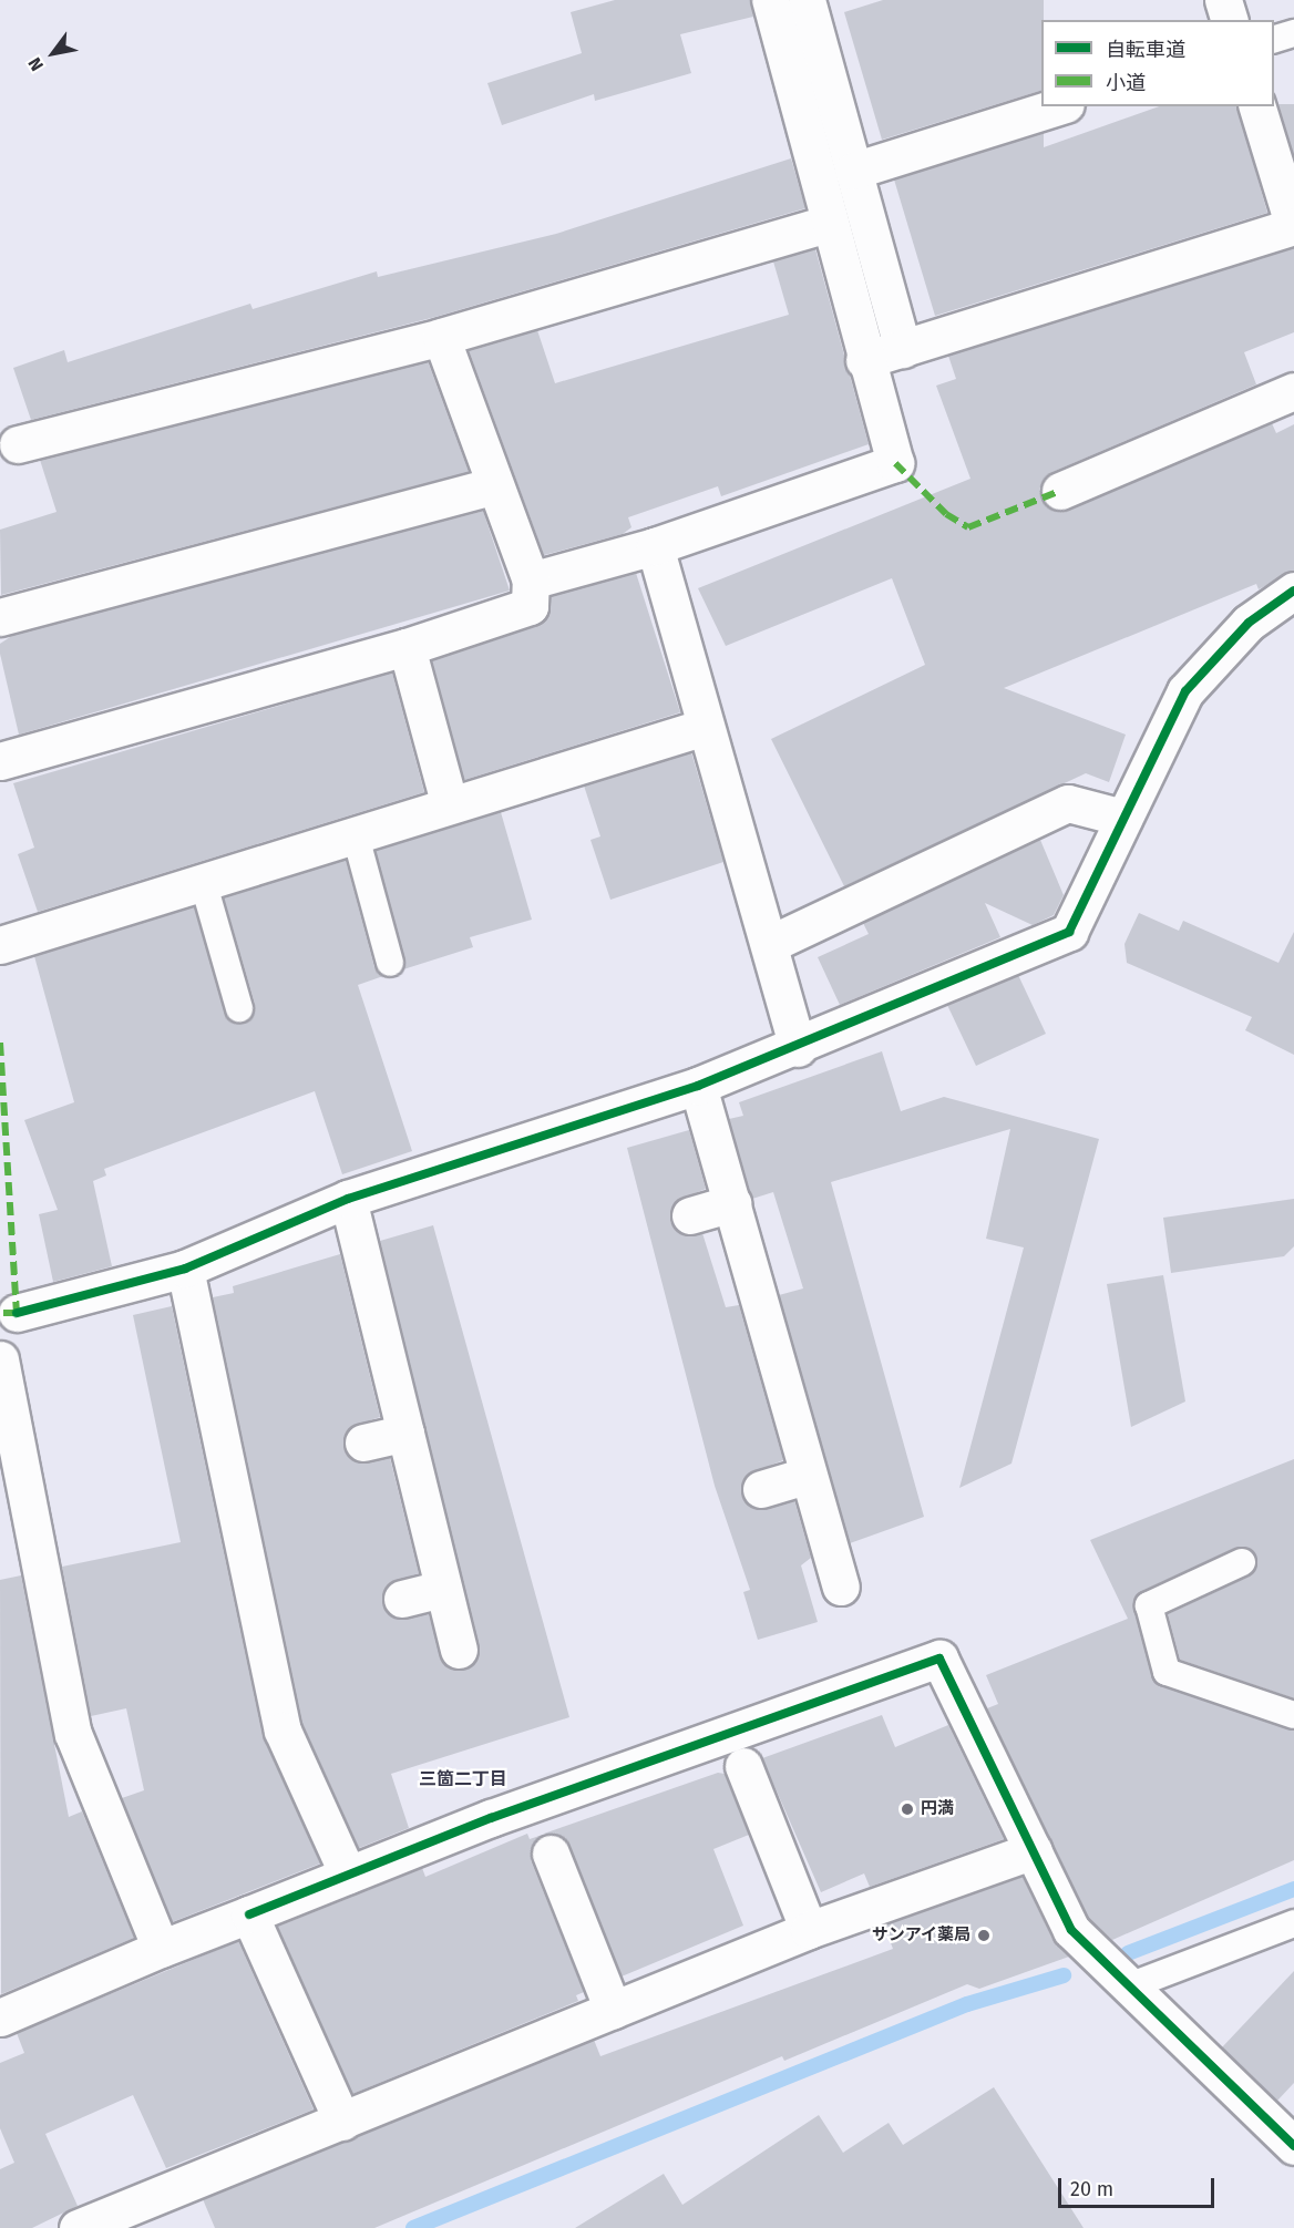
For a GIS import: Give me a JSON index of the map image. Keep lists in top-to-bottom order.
{
  "districts": ["三箇二丁目"],
  "places": ["円満", "サンアイ薬局"],
  "legend": ["自転車道", "小道"],
  "scale_bar": "20 m",
  "north": "bottom left"
}
